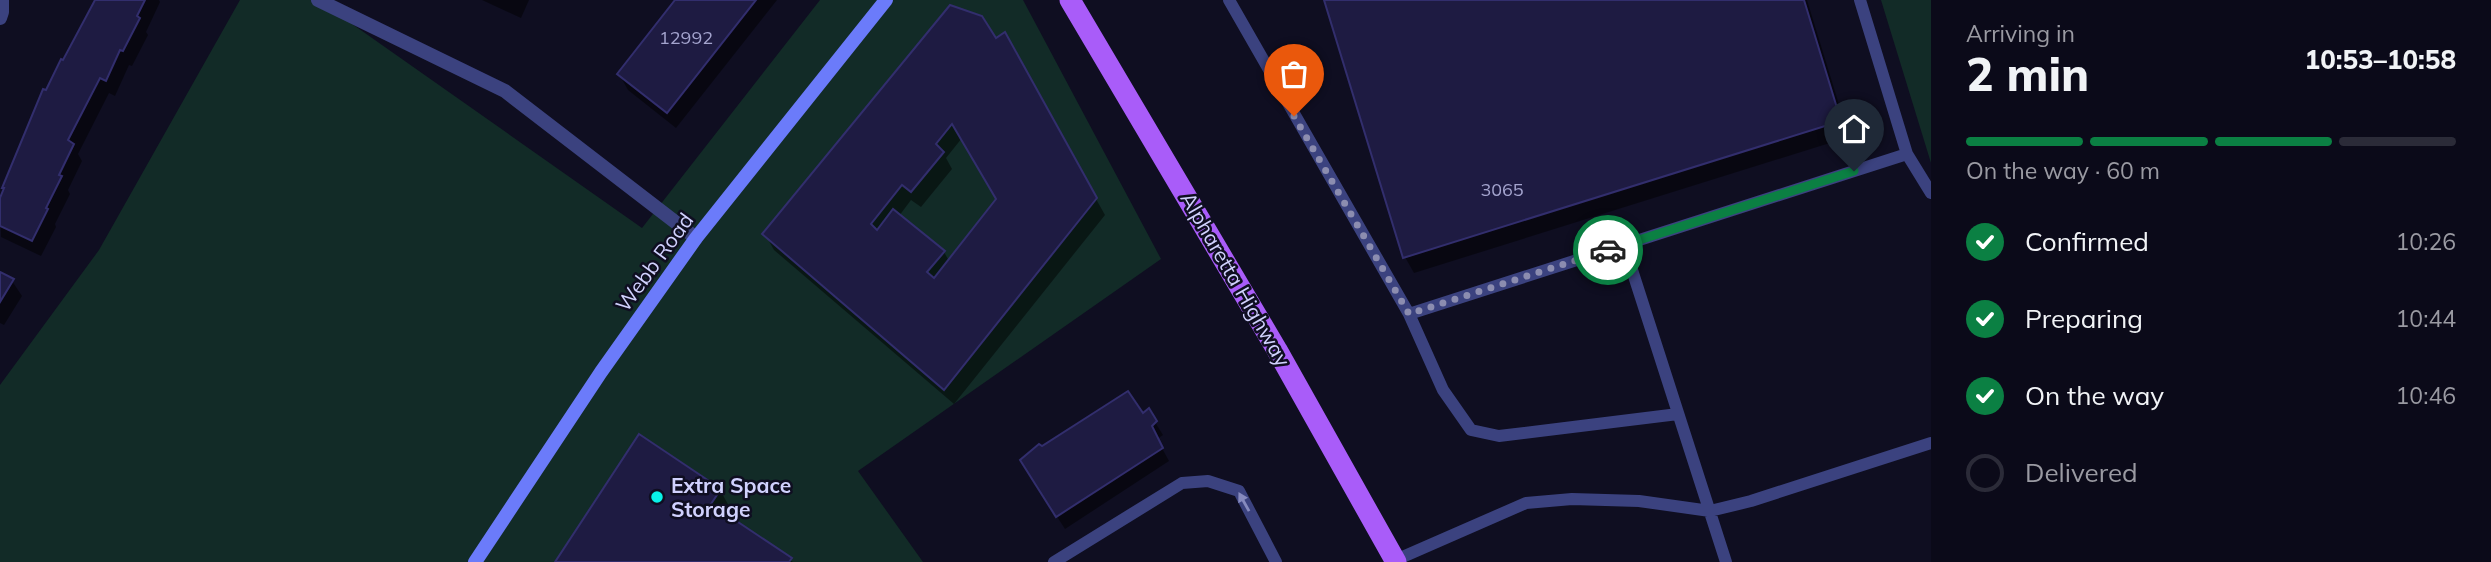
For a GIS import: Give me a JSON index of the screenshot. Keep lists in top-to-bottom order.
{
  "streets": {
    "main road": ["Alpharetta Highway"],
    "street": ["Webb Road"]
  },
  "places": ["Extra Space Storage"],
  "house_numbers": ["12992", "3065"],
  "page": {
    "heading": ["2 min", "Arriving in", "10:53–10:58"],
    "bar": "On the way · 60 m",
    "list": [
      ["Confirmed", "10:26"],
      ["Preparing", "10:44"],
      ["On the way", "10:46"],
      "Delivered"
    ]
  }
}
